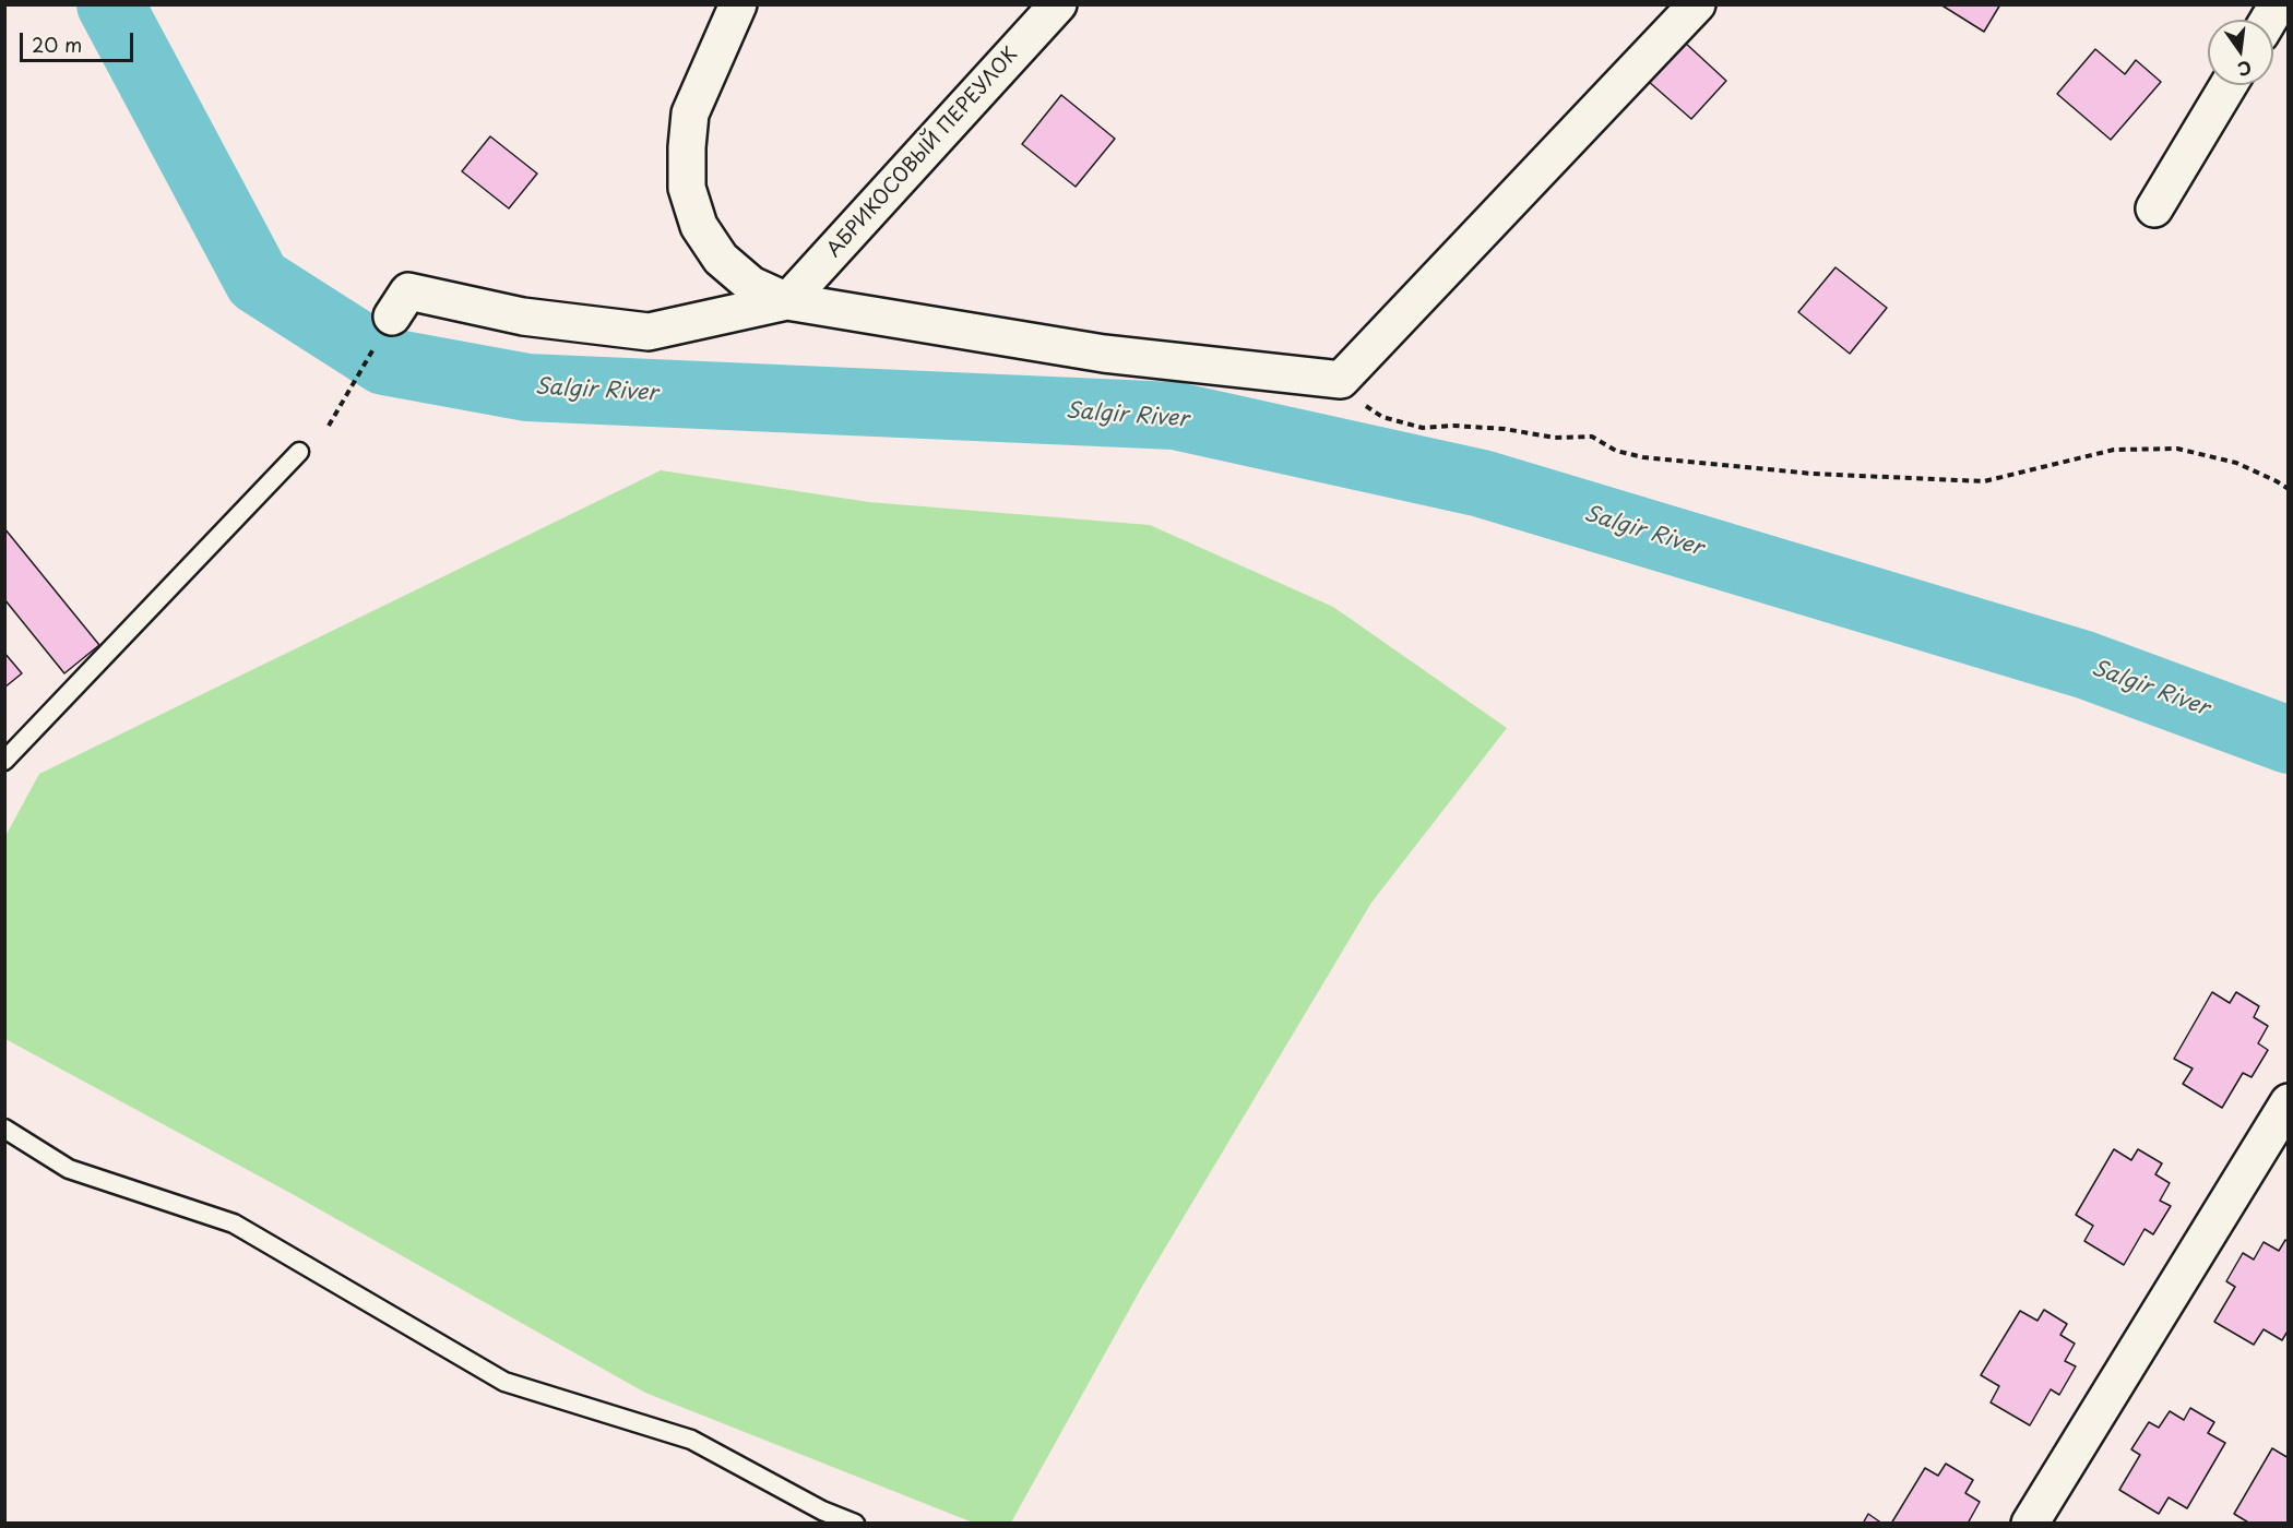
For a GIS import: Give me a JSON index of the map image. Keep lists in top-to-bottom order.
{
  "streets": {
    "street": ["АБРИКОСОВЫЙ ПЕРЕУЛОК"]
  },
  "water": ["Salgir River"],
  "scale_bar": "20 m",
  "north": "bottom"
}
